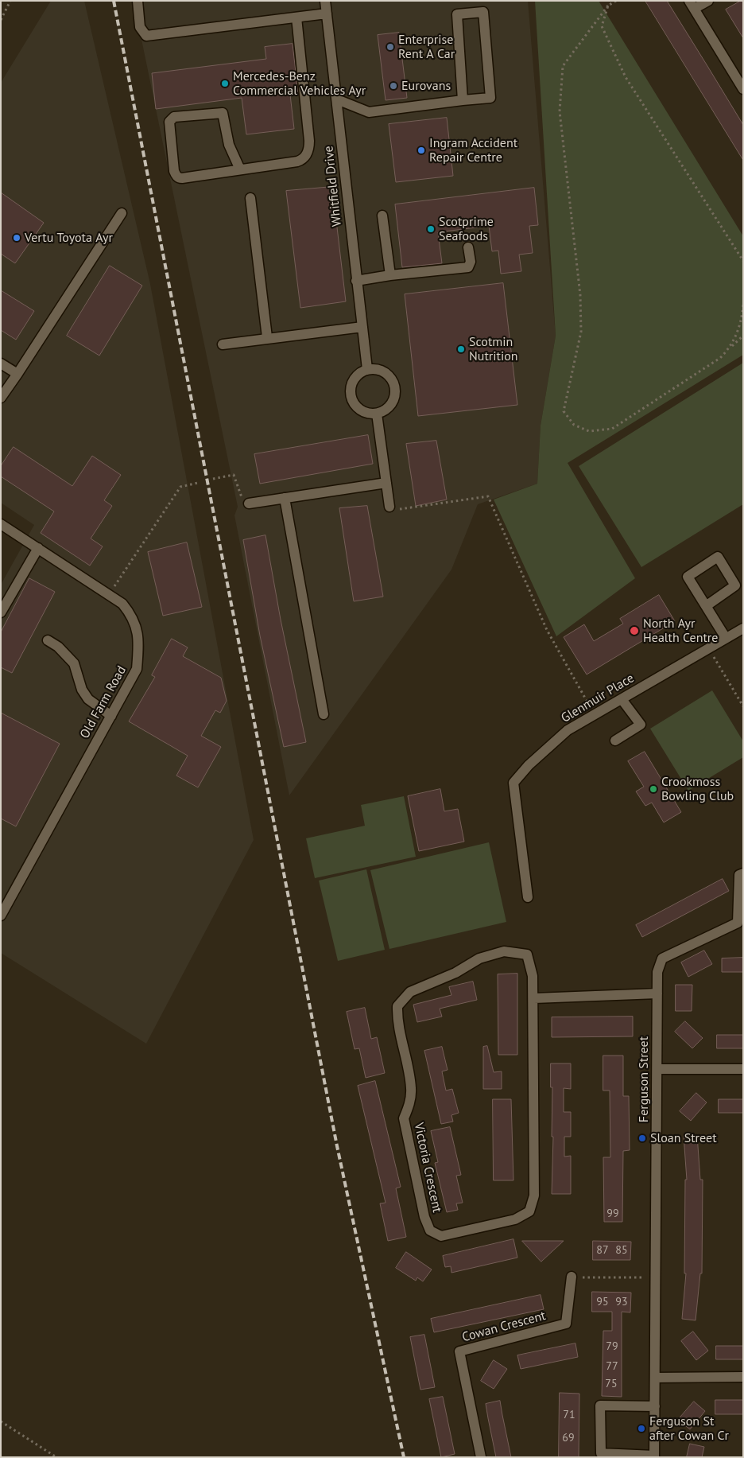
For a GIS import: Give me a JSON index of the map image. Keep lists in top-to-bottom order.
{
  "streets": {
    "street": [
      "Whitfield Drive",
      "Glenmuir Place",
      "Old Farm Road",
      "Ferguson Street",
      "Victoria Crescent",
      "Cowan Crescent"
    ]
  },
  "places": [
    "Enterprise Rent A Car",
    "Mercedes-Benz Commercial Vehicles Ayr",
    "Eurovans",
    "Ingram Accident Repair Centre",
    "Scotprime Seafoods",
    "Vertu Toyota Ayr",
    "Scotmin Nutrition",
    "North Ayr Health Centre",
    "Crookmoss Bowling Club",
    "Sloan Street",
    "Ferguson St after Cowan Cr"
  ],
  "house_numbers": [
    "99",
    "87",
    "85",
    "95",
    "93",
    "79",
    "77",
    "75",
    "71",
    "69"
  ]
}
